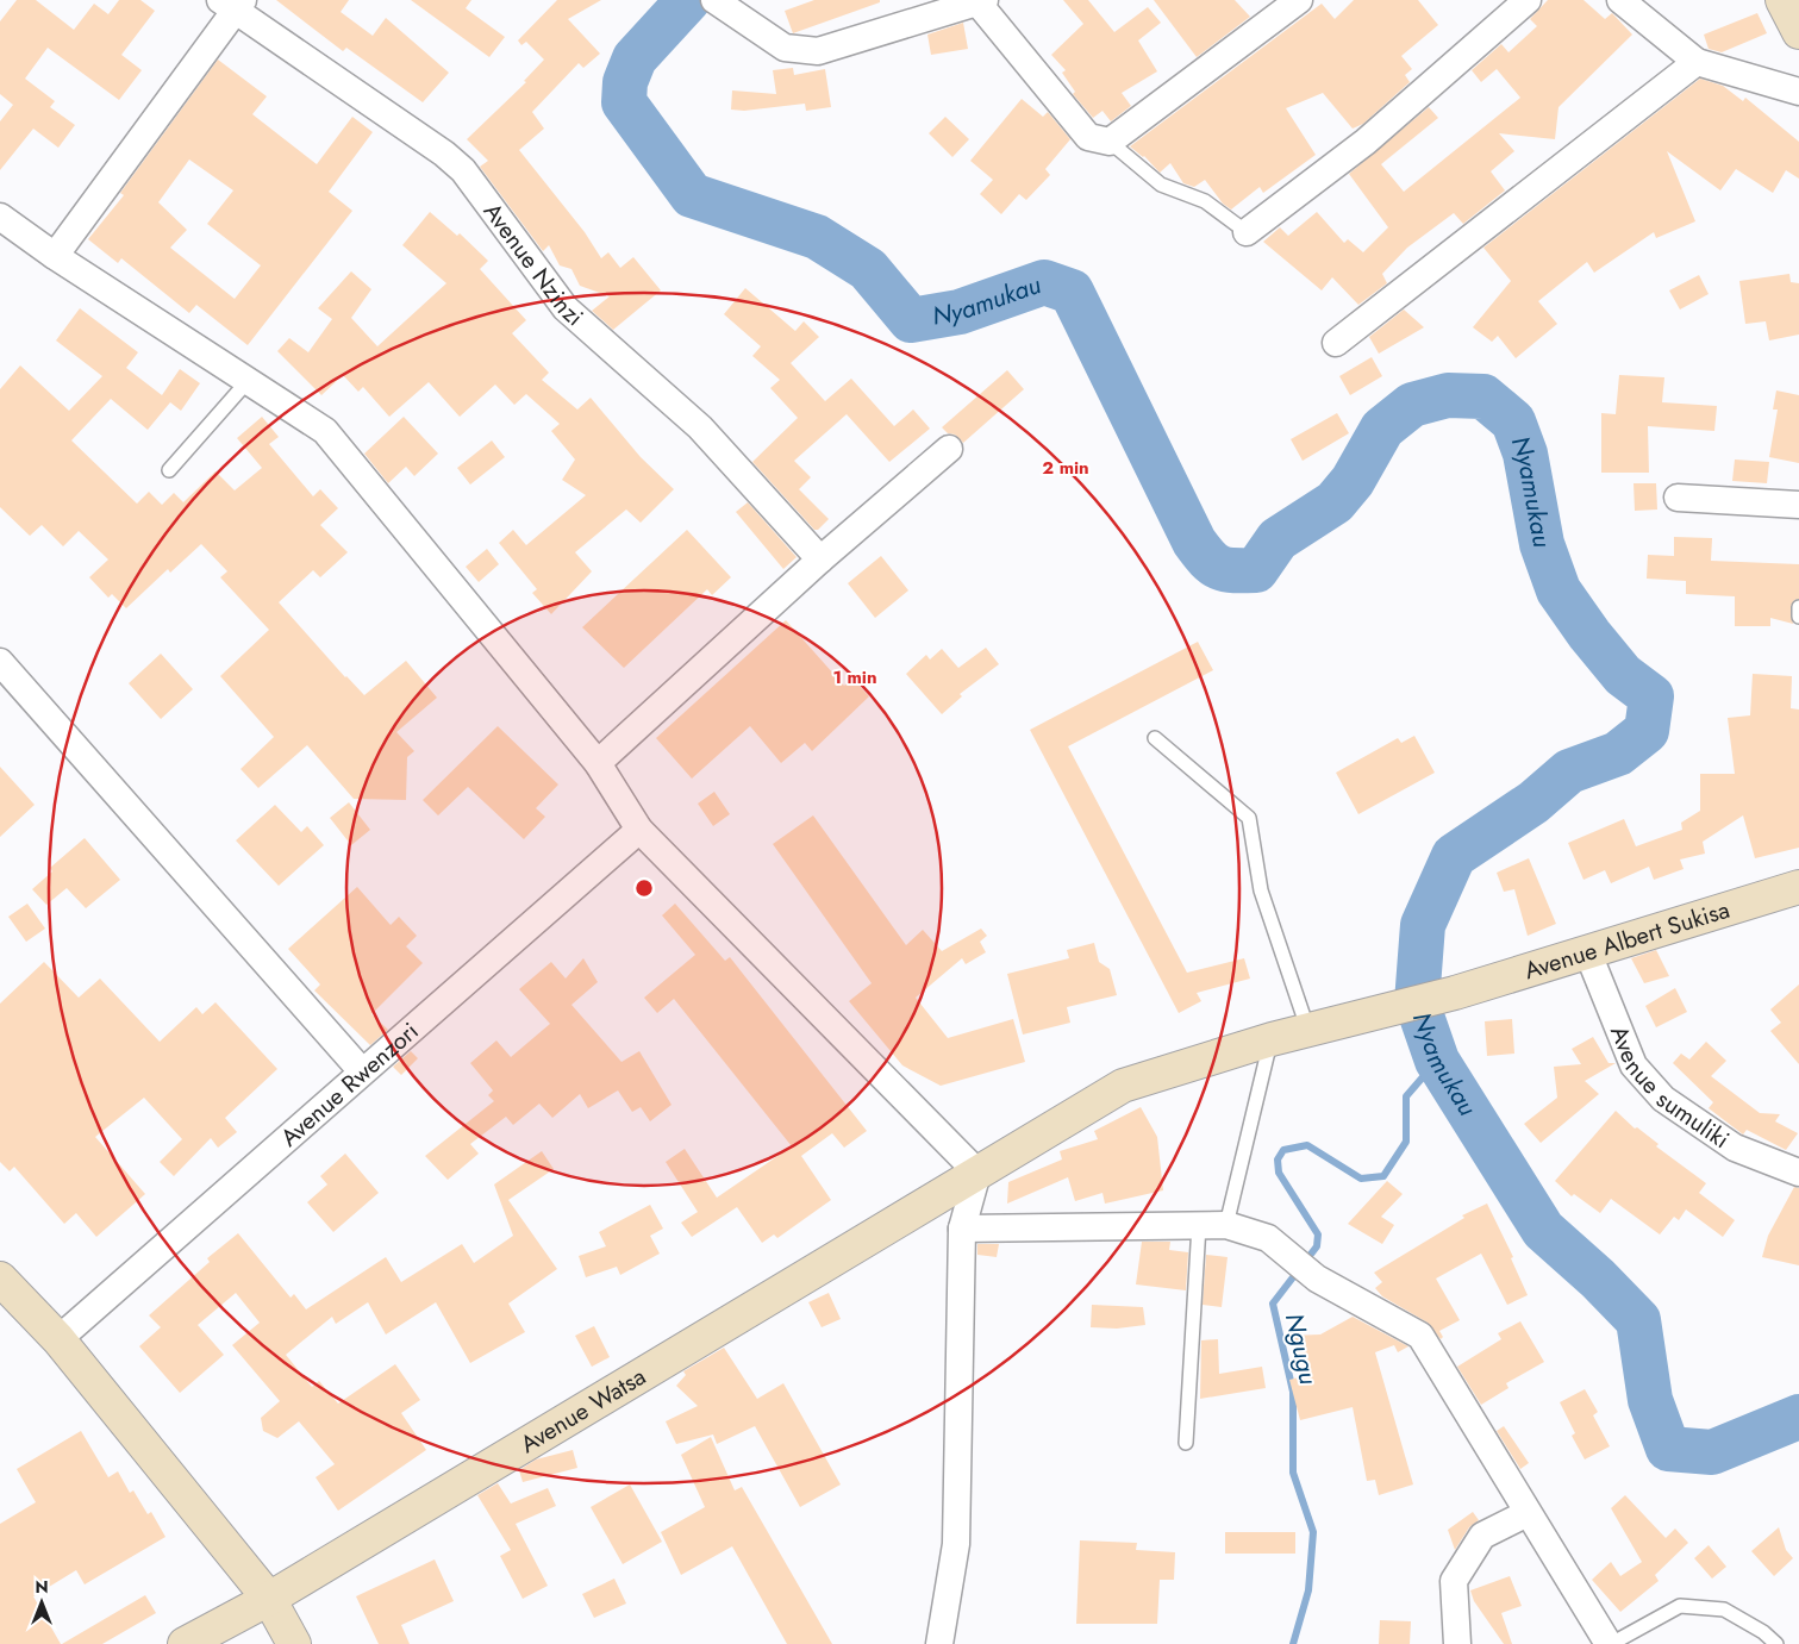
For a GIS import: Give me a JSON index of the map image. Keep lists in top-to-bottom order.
{
  "streets": {
    "street": [
      "Avenue Nzinzi",
      "Avenue Albert Sukisa",
      "Avenue sumuliki",
      "Avenue Rwenzori",
      "Avenue Watsa"
    ]
  },
  "crossings": [
    ["Avenue Albert Sukisa", "Avenue sumuliki"],
    ["Avenue Albert Sukisa", "Avenue Watsa"]
  ],
  "water": ["Nyamukau", "Ngugu"],
  "north": "top",
  "rings": ["2 min", "1 min"]
}
